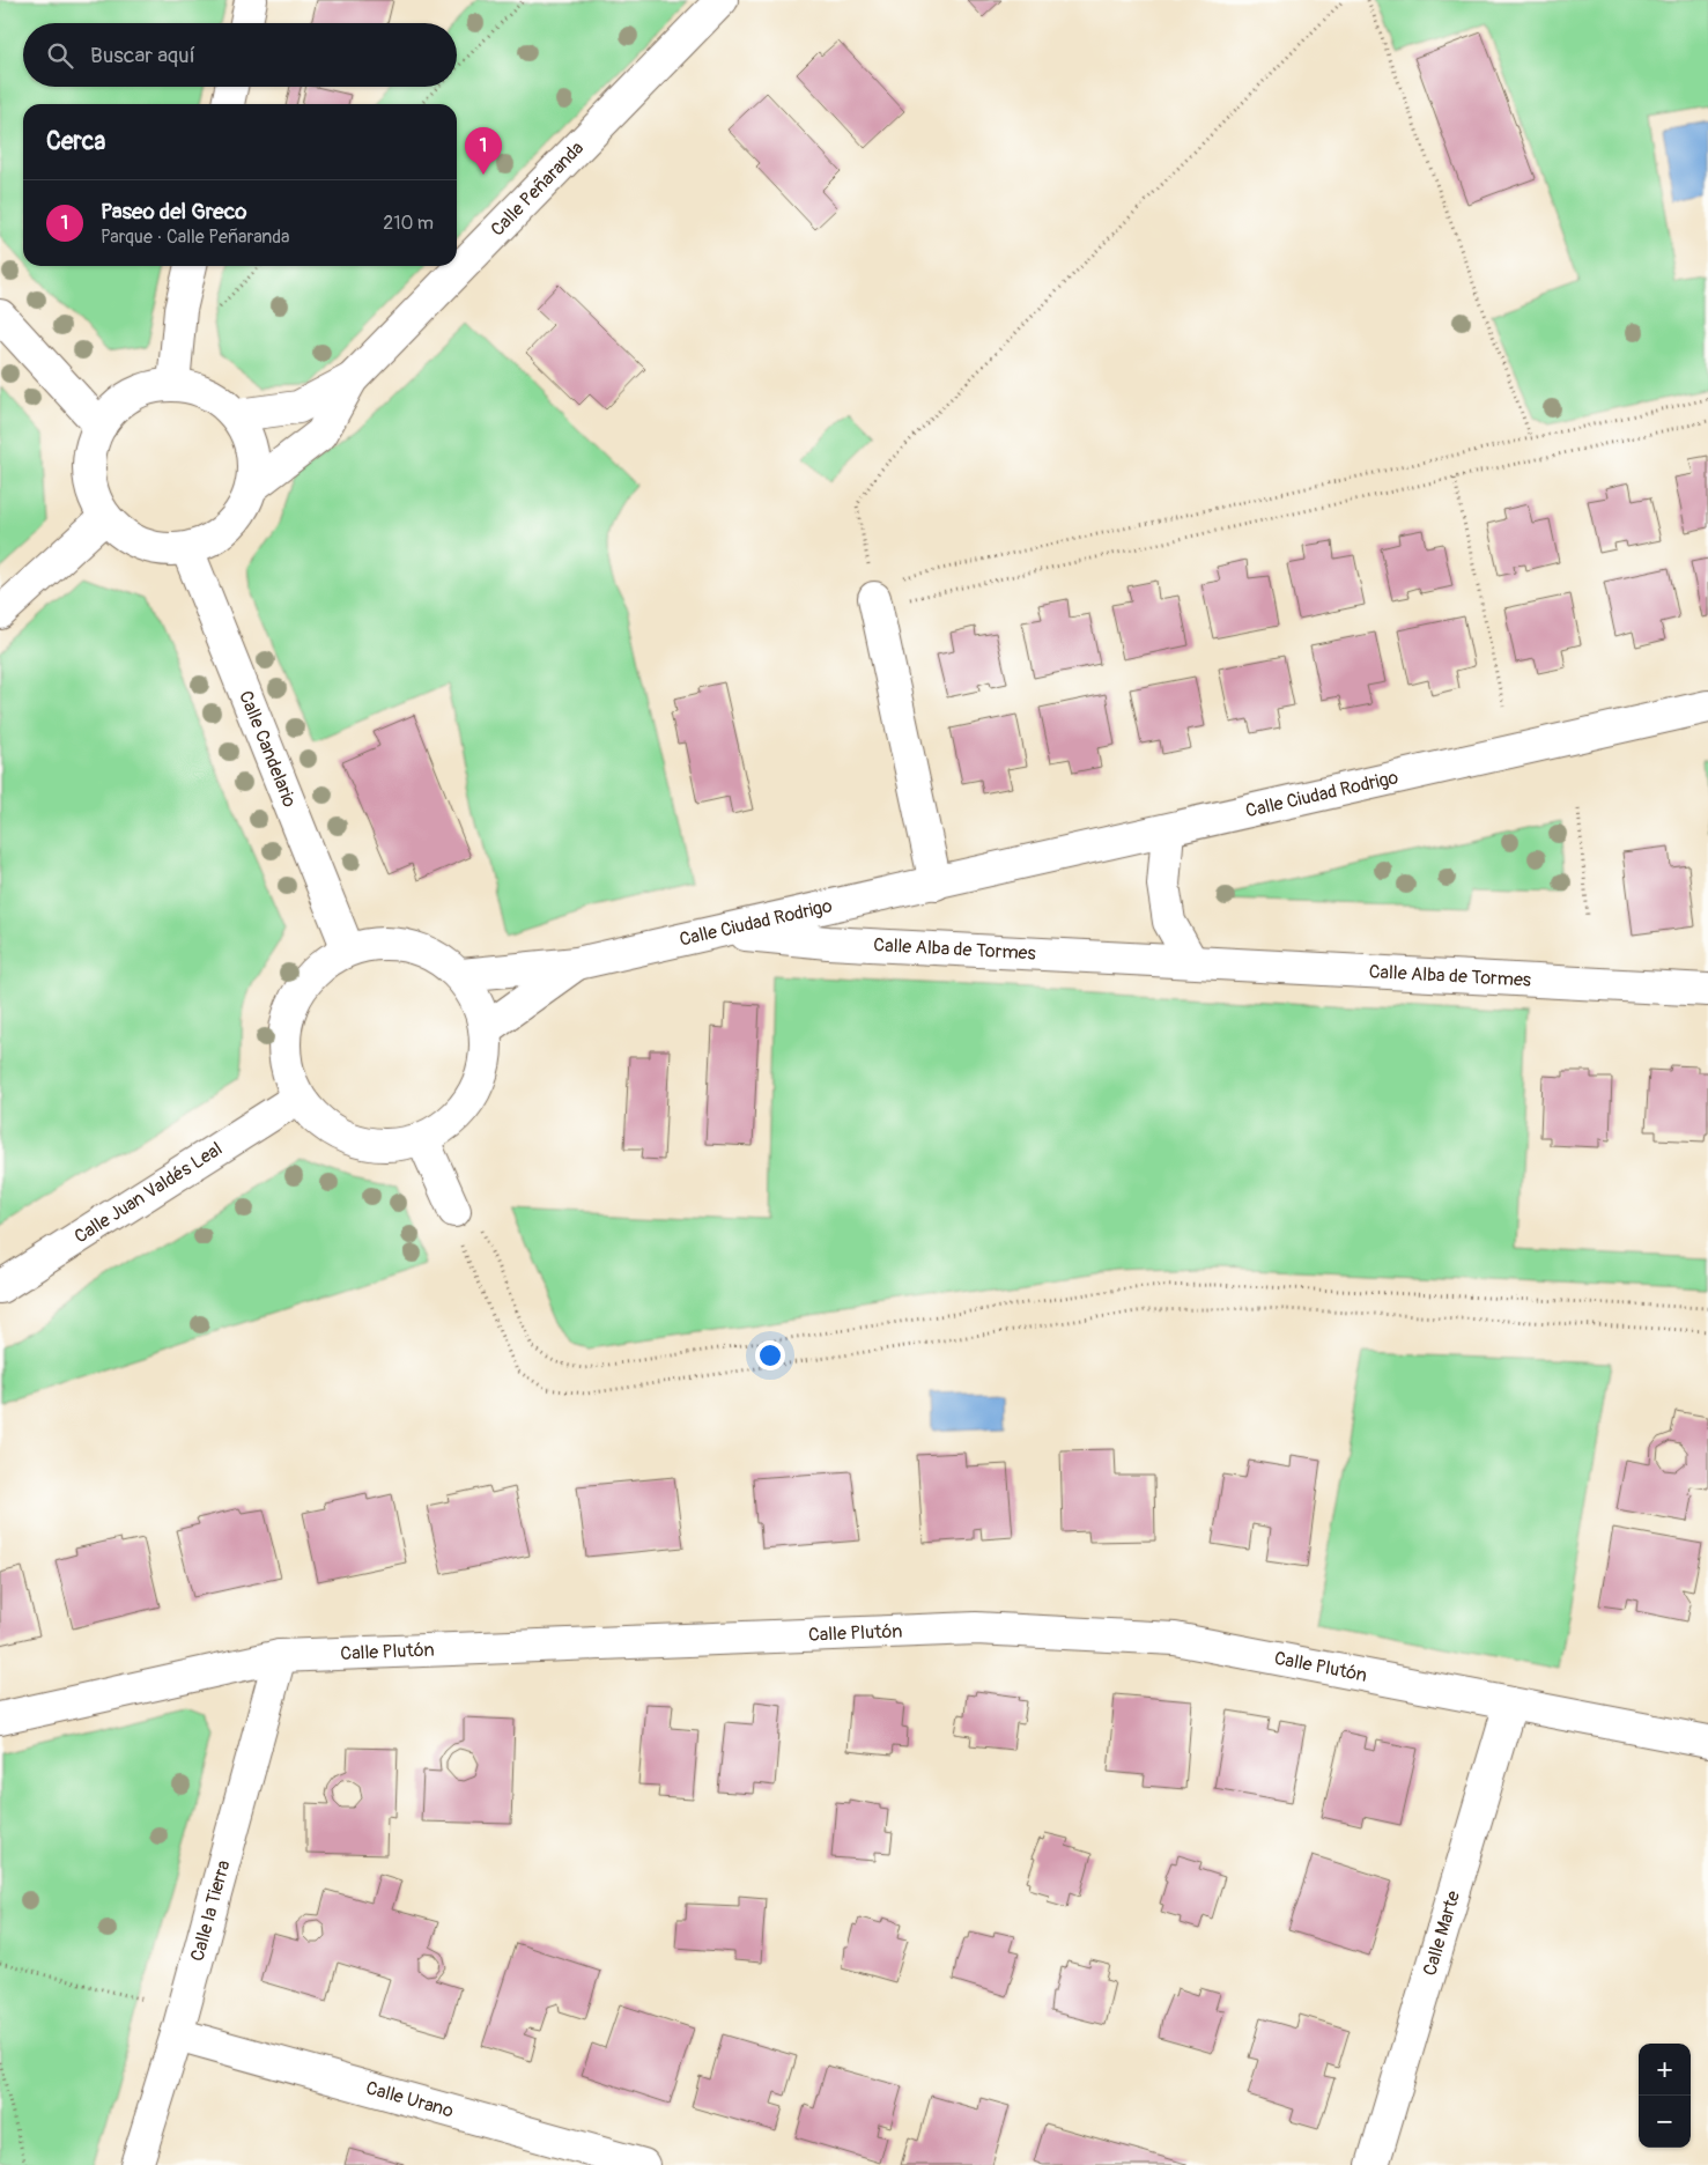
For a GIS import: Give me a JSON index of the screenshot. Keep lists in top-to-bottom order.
{
  "streets": {
    "street": [
      "Calle Peñaranda",
      "Calle Candelario",
      "Calle Ciudad Rodrigo",
      "Calle Alba de Tormes",
      "Calle Juan Valdés Leal",
      "Calle Plutón",
      "Calle la Tierra",
      "Calle Marte",
      "Calle Urano"
    ]
  },
  "crossings": [
    ["Calle Peñaranda", "Calle Candelario"],
    ["Calle Candelario", "Calle Ciudad Rodrigo"],
    ["Calle Candelario", "Calle Juan Valdés Leal"],
    ["Calle Ciudad Rodrigo", "Calle Alba de Tormes"],
    ["Calle Ciudad Rodrigo", "Calle Juan Valdés Leal"],
    ["Calle Plutón", "Calle la Tierra"],
    ["Calle Plutón", "Calle Marte"],
    ["Calle la Tierra", "Calle Urano"]
  ],
  "page": {
    "search": "Buscar aquí",
    "heading": "Cerca",
    "pins": "1",
    "list": [
      {
        "mark": "1",
        "name": "Paseo del Greco",
        "note": "Parque · Calle Peñaranda",
        "value": "210 m"
      }
    ],
    "map_buttons": ["+", "−"]
  }
}
